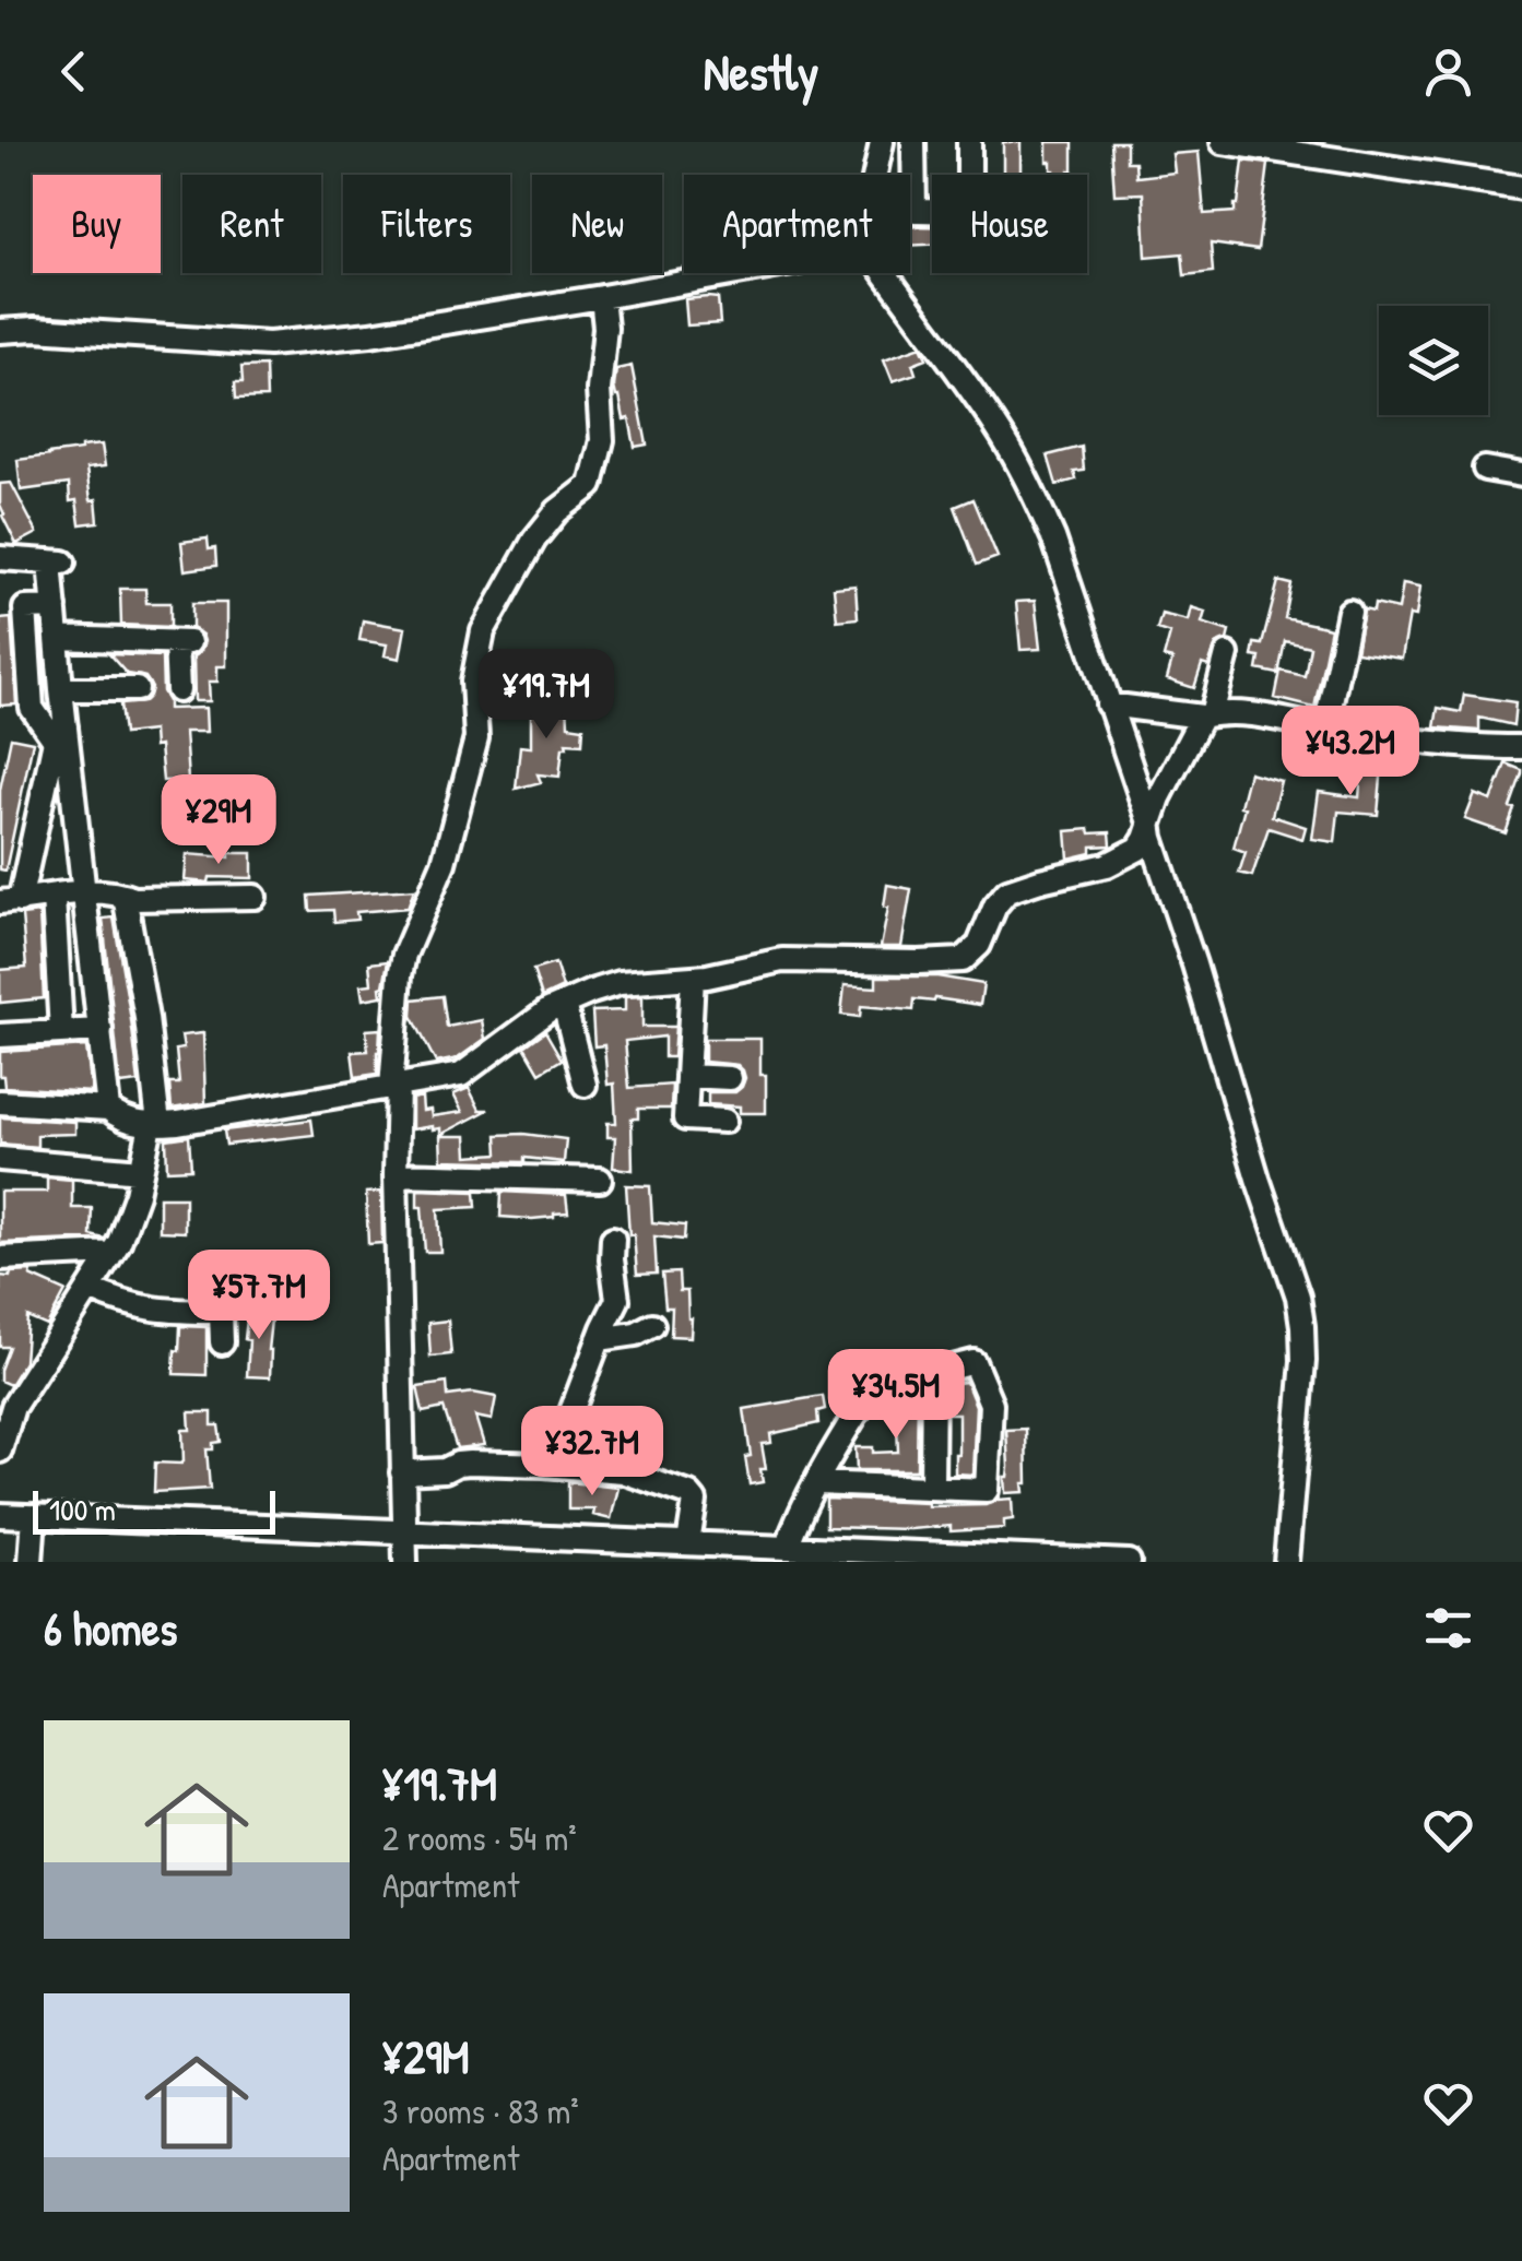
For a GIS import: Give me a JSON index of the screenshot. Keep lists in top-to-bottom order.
{
  "scale_bar": "100 m",
  "page": {
    "header": "Nestly",
    "chip": [
      "Buy",
      "Rent",
      "Filters",
      "New",
      "Apartment",
      "House"
    ],
    "price": [
      "¥19.7M",
      "¥43.2M",
      "¥29M",
      "¥57.7M",
      "¥34.5M",
      "¥32.7M"
    ],
    "scale": "100 m",
    "heading": "6 homes",
    "list": [
      {
        "name": "¥19.7M",
        "note": "2 rooms · 54 m² · Apartment"
      },
      {
        "name": "¥29M",
        "note": "3 rooms · 83 m² · Apartment"
      }
    ]
  }
}
